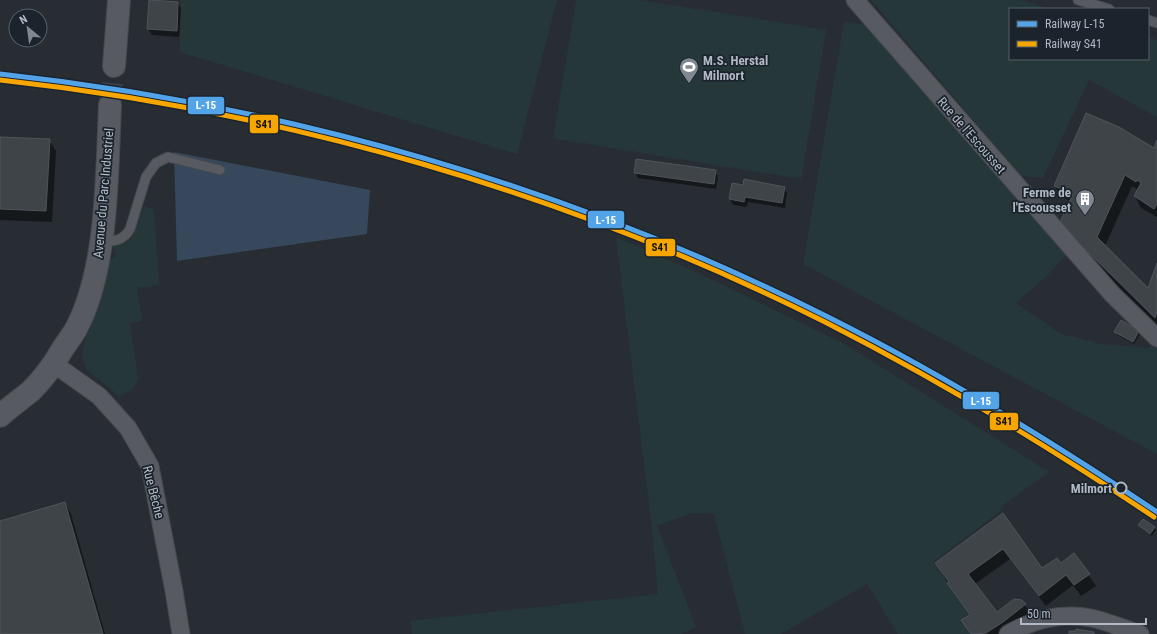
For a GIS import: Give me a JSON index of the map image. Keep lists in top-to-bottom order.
{
  "streets": {
    "street": ["Rue de l'Escousset", "Avenue du Parc Industriel", "Rue Bêche"]
  },
  "crossings": [
    ["Avenue du Parc Industriel", "Rue Bêche"]
  ],
  "places": {
    "sports": ["M.S. Herstal Milmort"],
    "building": ["Ferme de l'Escousset"],
    "other": ["Milmort"]
  },
  "lines": ["rail line L-15", "rail line S41"],
  "legend": ["Railway L-15", "Railway S41"],
  "scale_bar": "50 m",
  "north": "top left"
}
